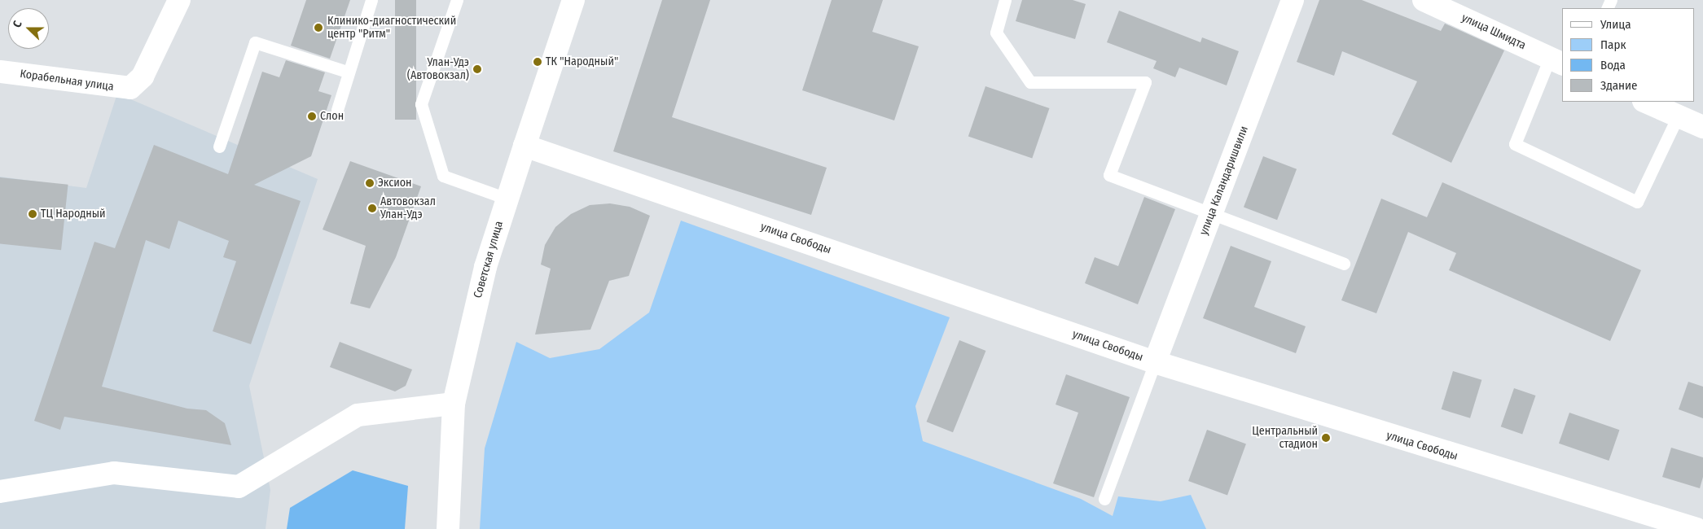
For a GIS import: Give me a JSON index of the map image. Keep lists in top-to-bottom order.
{
  "streets": {
    "street": [
      "улица Шмидта",
      "Корабельная улица",
      "улица Каландаришвили",
      "улица Свободы",
      "Советская улица"
    ]
  },
  "crossings": [
    ["улица Каландаришвили", "улица Свободы"],
    ["улица Свободы", "Советская улица"]
  ],
  "places": [
    "Клинико-диагностический центр \"Ритм\"",
    "ТК \"Народный\"",
    "Улан-Удэ (Автовокзал)",
    "Слон",
    "Эксион",
    "Автовокзал Улан-Удэ",
    "ТЦ Народный",
    "Центральный стадион"
  ],
  "legend": [
    "Улица",
    "Парк",
    "Вода",
    "Здание"
  ],
  "north": "left"
}
